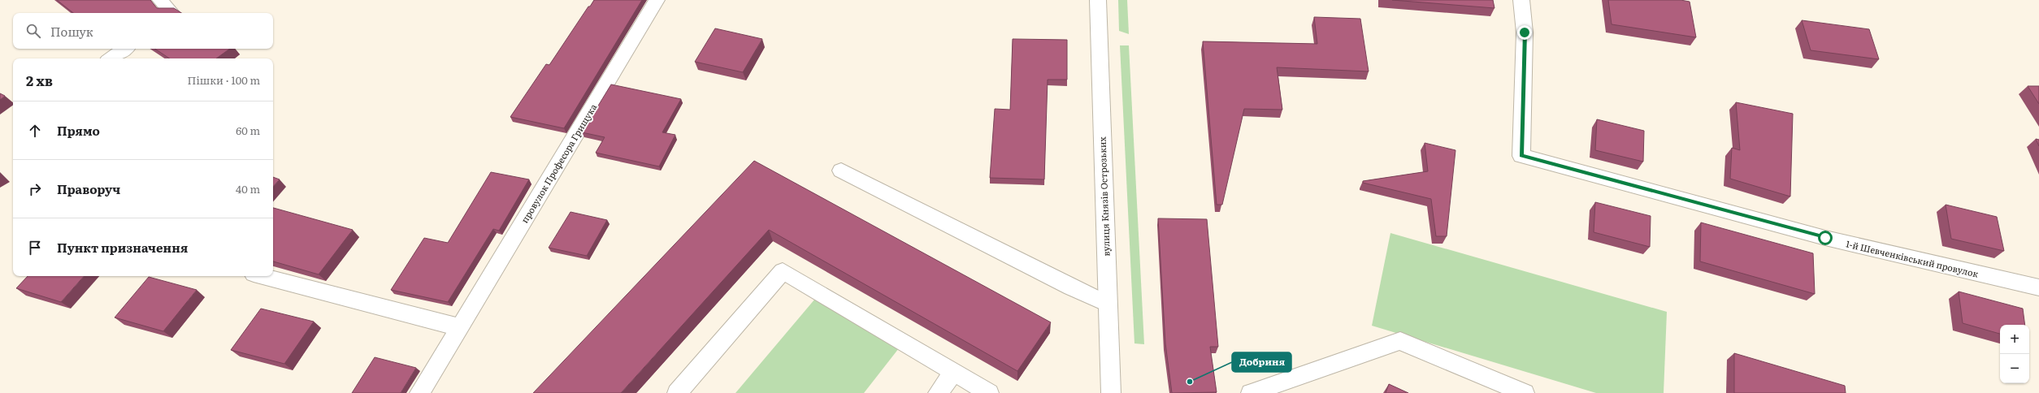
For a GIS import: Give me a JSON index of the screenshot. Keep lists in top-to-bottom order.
{
  "streets": {
    "street": ["провулок Професора Грищука", "вулиця Князів Острозьких", "1-й Шевченківський провулок"]
  },
  "places": ["Добриня"],
  "page": {
    "search": "Пошук",
    "heading": ["2 хв", "Пішки · 100 m"],
    "list": [
      ["Прямо", "60 m"],
      ["Праворуч", "40 m"],
      "Пункт призначення"
    ],
    "map_buttons": ["+", "−"]
  }
}
